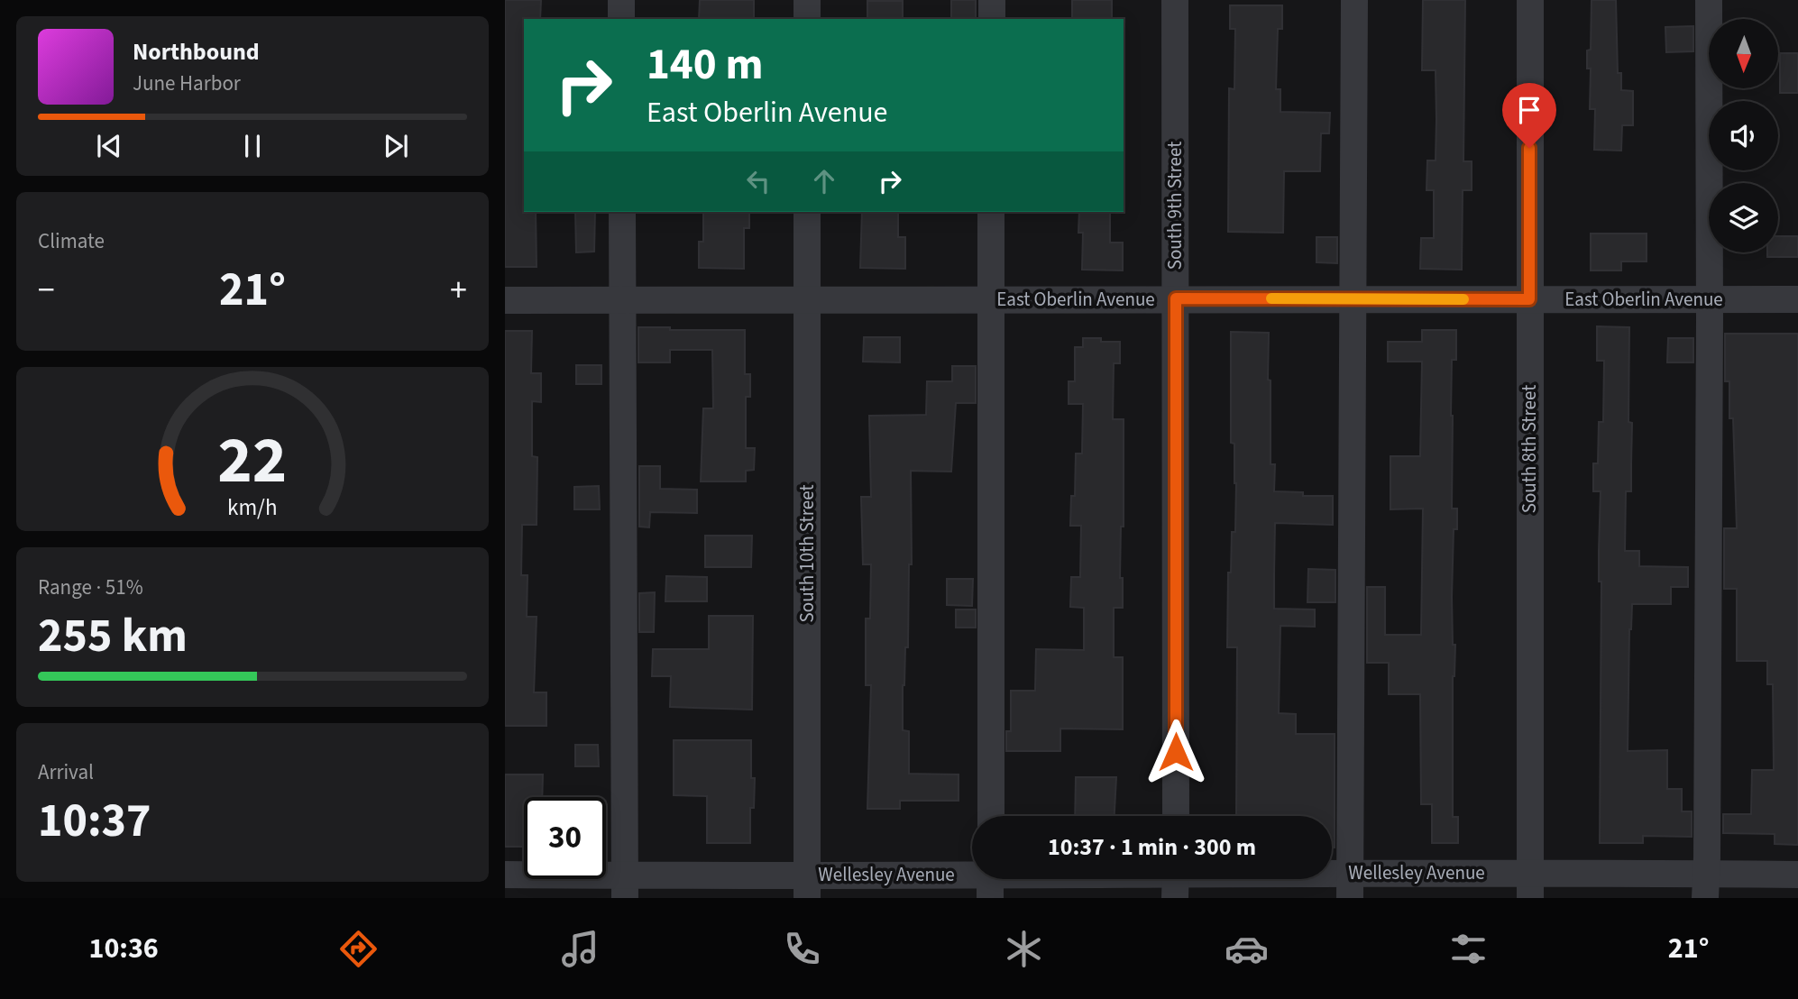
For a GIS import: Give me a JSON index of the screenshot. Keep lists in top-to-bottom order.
{
  "streets": {
    "street": [
      "South 9th Street",
      "East Oberlin Avenue",
      "South 8th Street",
      "South 10th Street",
      "Wellesley Avenue"
    ]
  },
  "crossings": [
    ["South 9th Street", "East Oberlin Avenue"],
    ["East Oberlin Avenue", "South 8th Street"],
    ["East Oberlin Avenue", "South 10th Street"],
    ["South 8th Street", "Wellesley Avenue"],
    ["South 10th Street", "Wellesley Avenue"]
  ],
  "north": "bottom",
  "page": {
    "turn": ["140 m", "East Oberlin Avenue"],
    "song": ["Northbound", "June Harbor"],
    "tile": [
      "Climate",
      ["Range · 51%", "255 km"],
      ["Arrival", "10:37"]
    ],
    "heat": ["−", "21°", "+"],
    "limit": "30",
    "trip": "10:37 · 1 min · 300 m",
    "tabs": ["10:36", "21°"],
    "gauge": ["22", "km/h"]
  }
}
